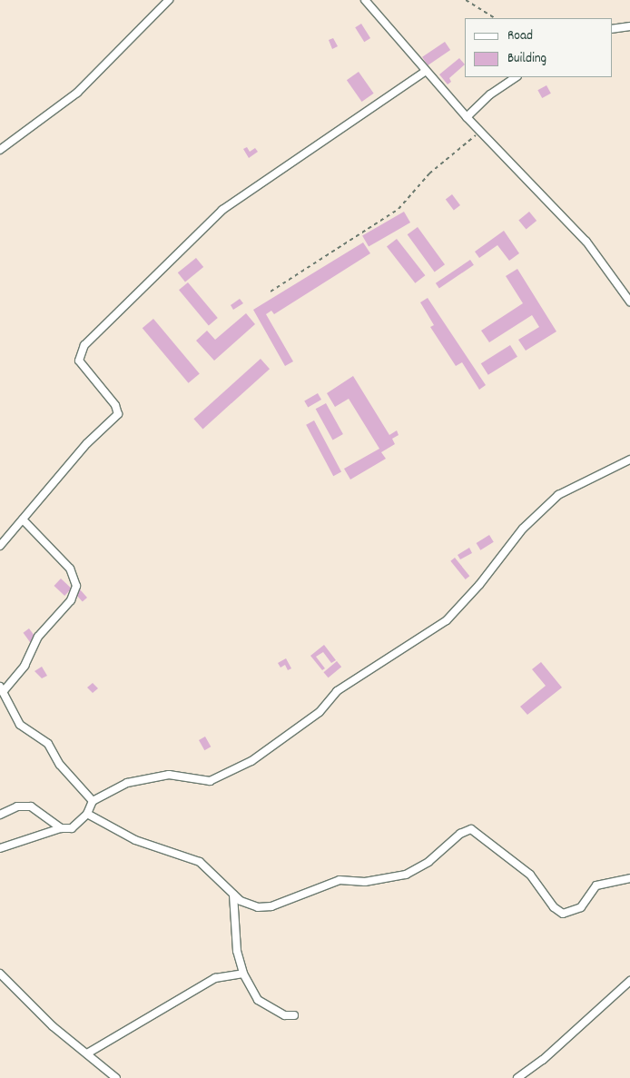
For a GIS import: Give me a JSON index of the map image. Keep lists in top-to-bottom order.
{
  "legend": ["Road", "Building"]
}
